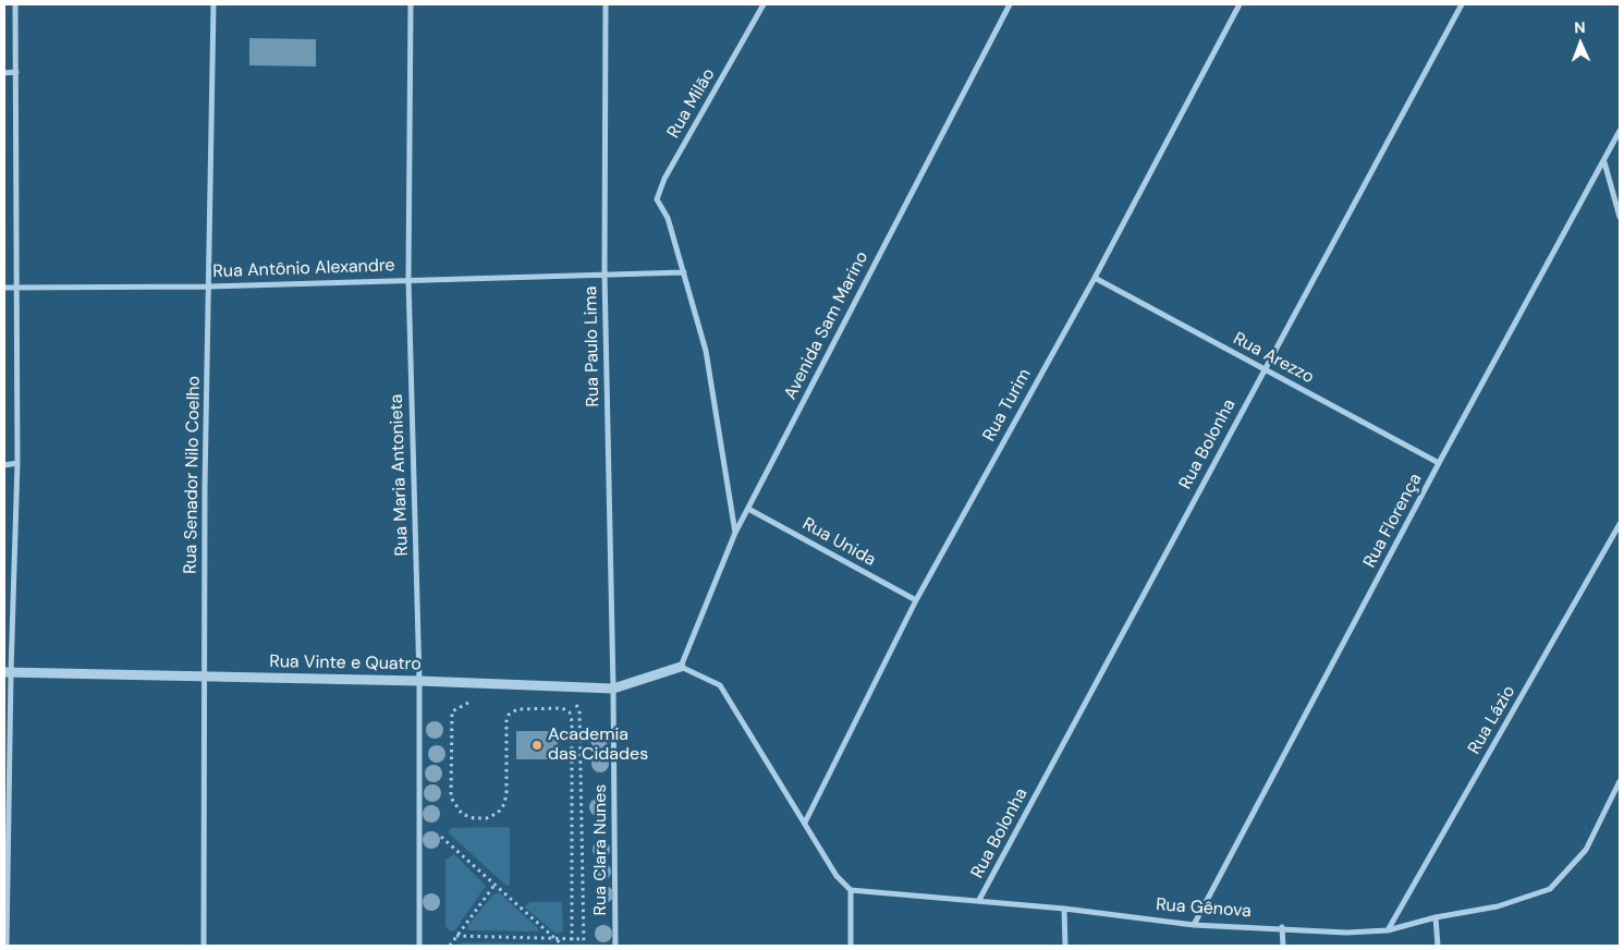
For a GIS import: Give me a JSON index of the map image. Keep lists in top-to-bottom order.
{
  "streets": {
    "street": [
      "Rua Milão",
      "Rua Antônio Alexandre",
      "Avenida Sam Marino",
      "Rua Paulo Lima",
      "Rua Arezzo",
      "Rua Turim",
      "Rua Bolonha",
      "Rua Senador Nilo Coelho",
      "Rua Maria Antonieta",
      "Rua Florença",
      "Rua Unida",
      "Rua Vinte e Quatro",
      "Rua Lázio",
      "Rua Clara Nunes",
      "Rua Gênova"
    ]
  },
  "crossings": [
    ["Rua Milão", "Rua Antônio Alexandre"],
    ["Rua Antônio Alexandre", "Rua Paulo Lima"],
    ["Rua Antônio Alexandre", "Rua Senador Nilo Coelho"],
    ["Rua Antônio Alexandre", "Rua Maria Antonieta"],
    ["Avenida Sam Marino", "Rua Unida"],
    ["Avenida Sam Marino", "Rua Vinte e Quatro"],
    ["Rua Paulo Lima", "Rua Vinte e Quatro"],
    ["Rua Paulo Lima", "Rua Clara Nunes"],
    ["Rua Arezzo", "Rua Turim"],
    ["Rua Arezzo", "Rua Bolonha"],
    ["Rua Arezzo", "Rua Florença"],
    ["Rua Turim", "Rua Unida"],
    ["Rua Bolonha", "Rua Gênova"],
    ["Rua Senador Nilo Coelho", "Rua Vinte e Quatro"],
    ["Rua Maria Antonieta", "Rua Vinte e Quatro"],
    ["Rua Florença", "Rua Gênova"],
    ["Rua Vinte e Quatro", "Rua Clara Nunes"],
    ["Rua Lázio", "Rua Gênova"]
  ],
  "places": ["Academia das Cidades"],
  "north": "top"
}
